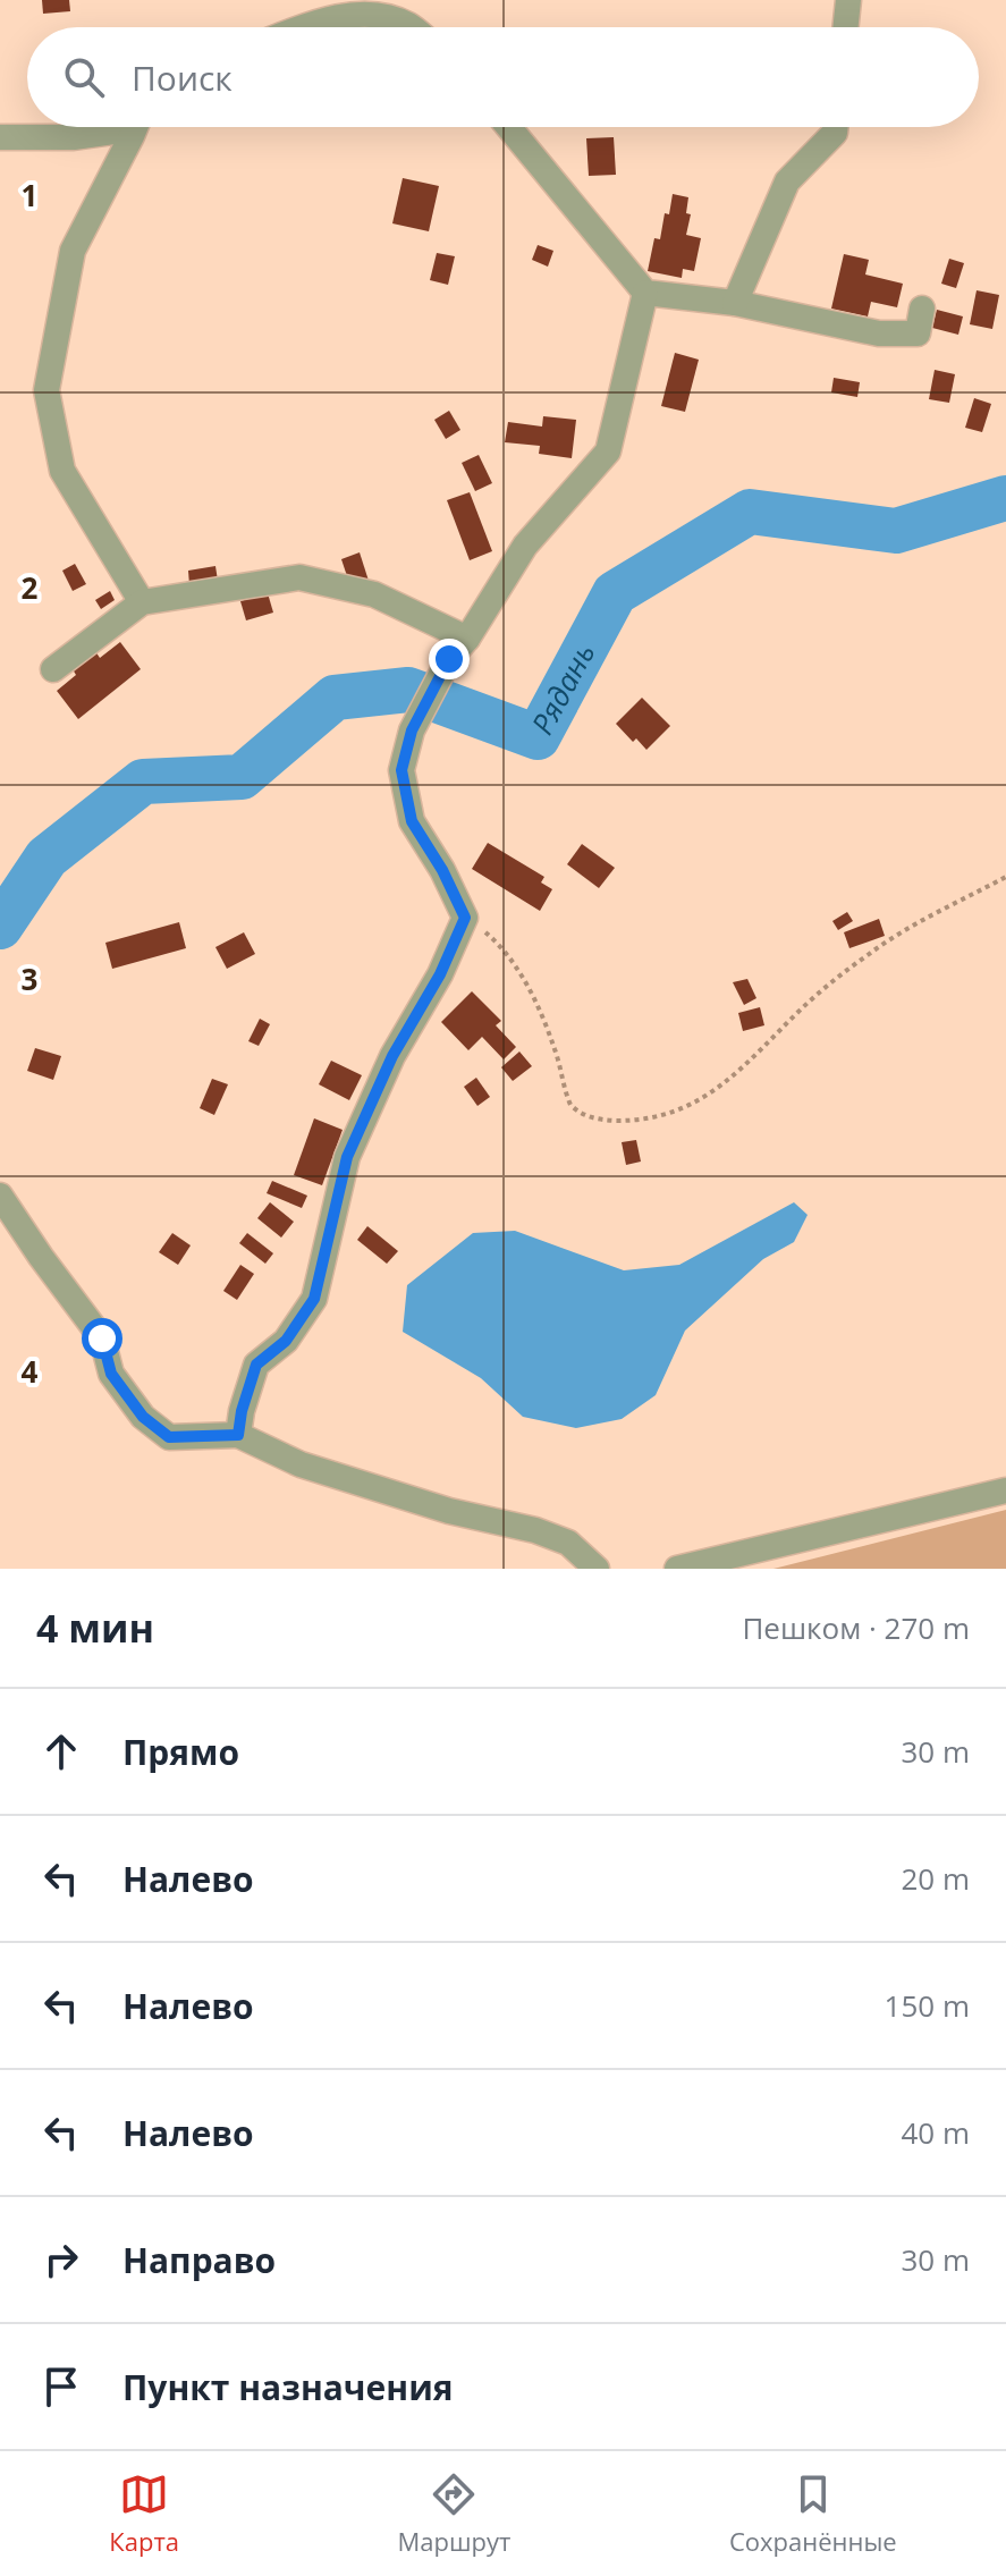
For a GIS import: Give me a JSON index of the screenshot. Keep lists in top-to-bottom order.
{
  "water": ["Рядань"],
  "page": {
    "search": "Поиск",
    "heading": ["4 мин", "Пешком · 270 m"],
    "list": [
      ["Прямо", "30 m"],
      ["Налево", "20 m"],
      ["Налево", "150 m"],
      ["Налево", "40 m"],
      ["Направо", "30 m"],
      "Пункт назначения"
    ],
    "nav": ["Карта", "Маршрут", "Сохранённые"]
  },
  "grid": {
    "rows": [
      "1",
      "2",
      "3",
      "4"
    ]
  }
}
